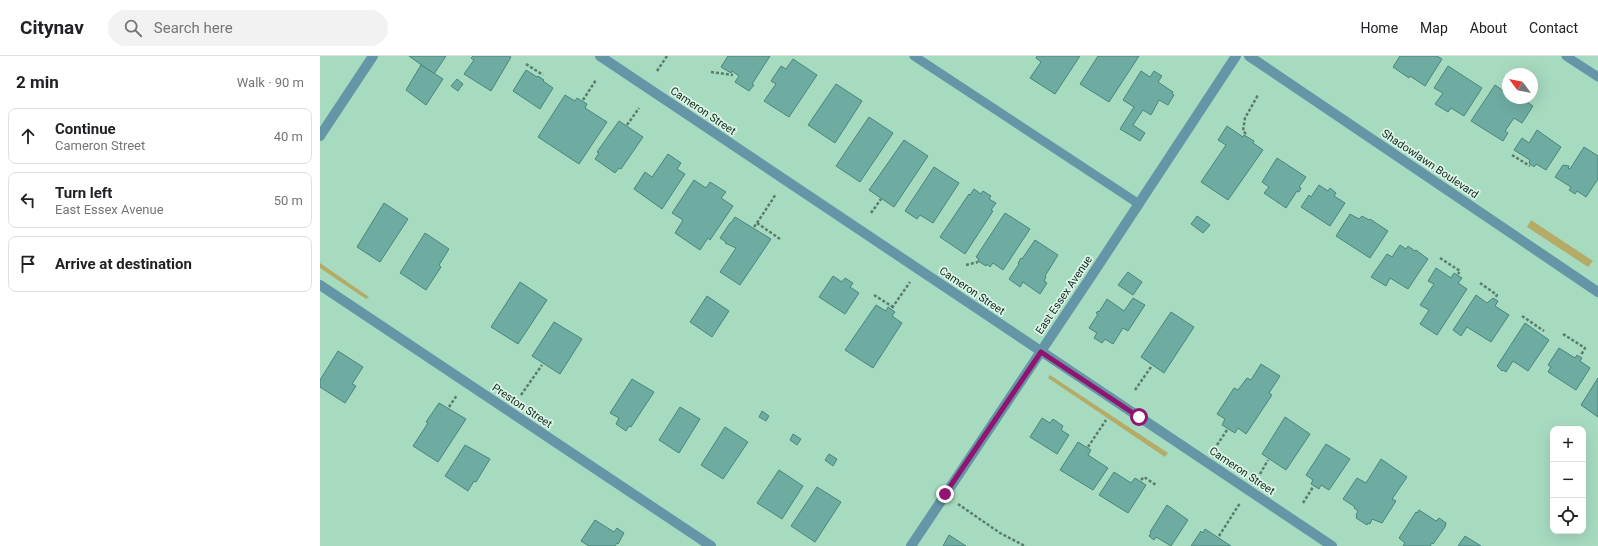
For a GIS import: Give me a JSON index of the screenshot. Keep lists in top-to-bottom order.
{
  "streets": {
    "street": [
      "Cameron Street",
      "Shadowlawn Boulevard",
      "East Essex Avenue",
      "Preston Street"
    ]
  },
  "crossings": [
    ["Cameron Street", "East Essex Avenue"]
  ],
  "north": "top left",
  "page": {
    "header": "Citynav",
    "search": "Search here",
    "nav": [
      "Home",
      "Map",
      "About",
      "Contact"
    ],
    "heading": ["2 min", "Walk · 90 m"],
    "list": [
      ["Continue", "Cameron Street", "40 m"],
      ["Turn left", "East Essex Avenue", "50 m"],
      "Arrive at destination"
    ],
    "map_buttons": ["+", "−"]
  }
}
